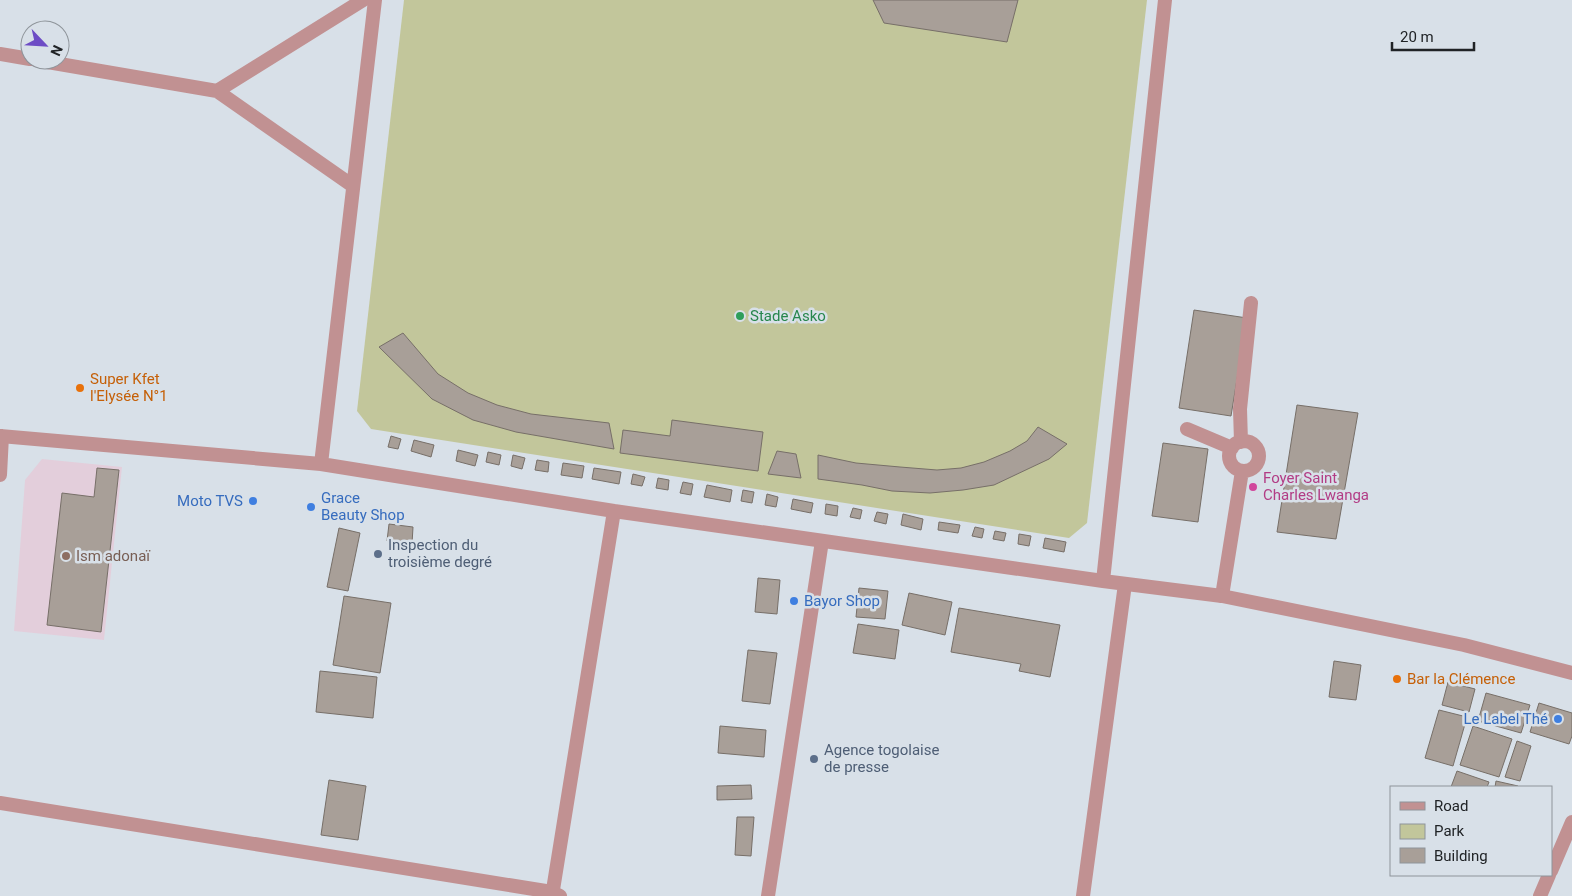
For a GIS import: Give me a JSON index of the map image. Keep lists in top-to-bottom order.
{
  "places": [
    "Stade Asko",
    "Super Kfet l'Elysée N°1",
    "Foyer Saint Charles Lwanga",
    "Moto TVS",
    "Grace Beauty Shop",
    "Inspection du troisième degré",
    "Ism adonaï",
    "Bayor Shop",
    "Bar la Clémence",
    "Le Label Thé",
    "Agence togolaise de presse"
  ],
  "legend": ["Road", "Park", "Building"],
  "scale_bar": "20 m",
  "north": "bottom right"
}
